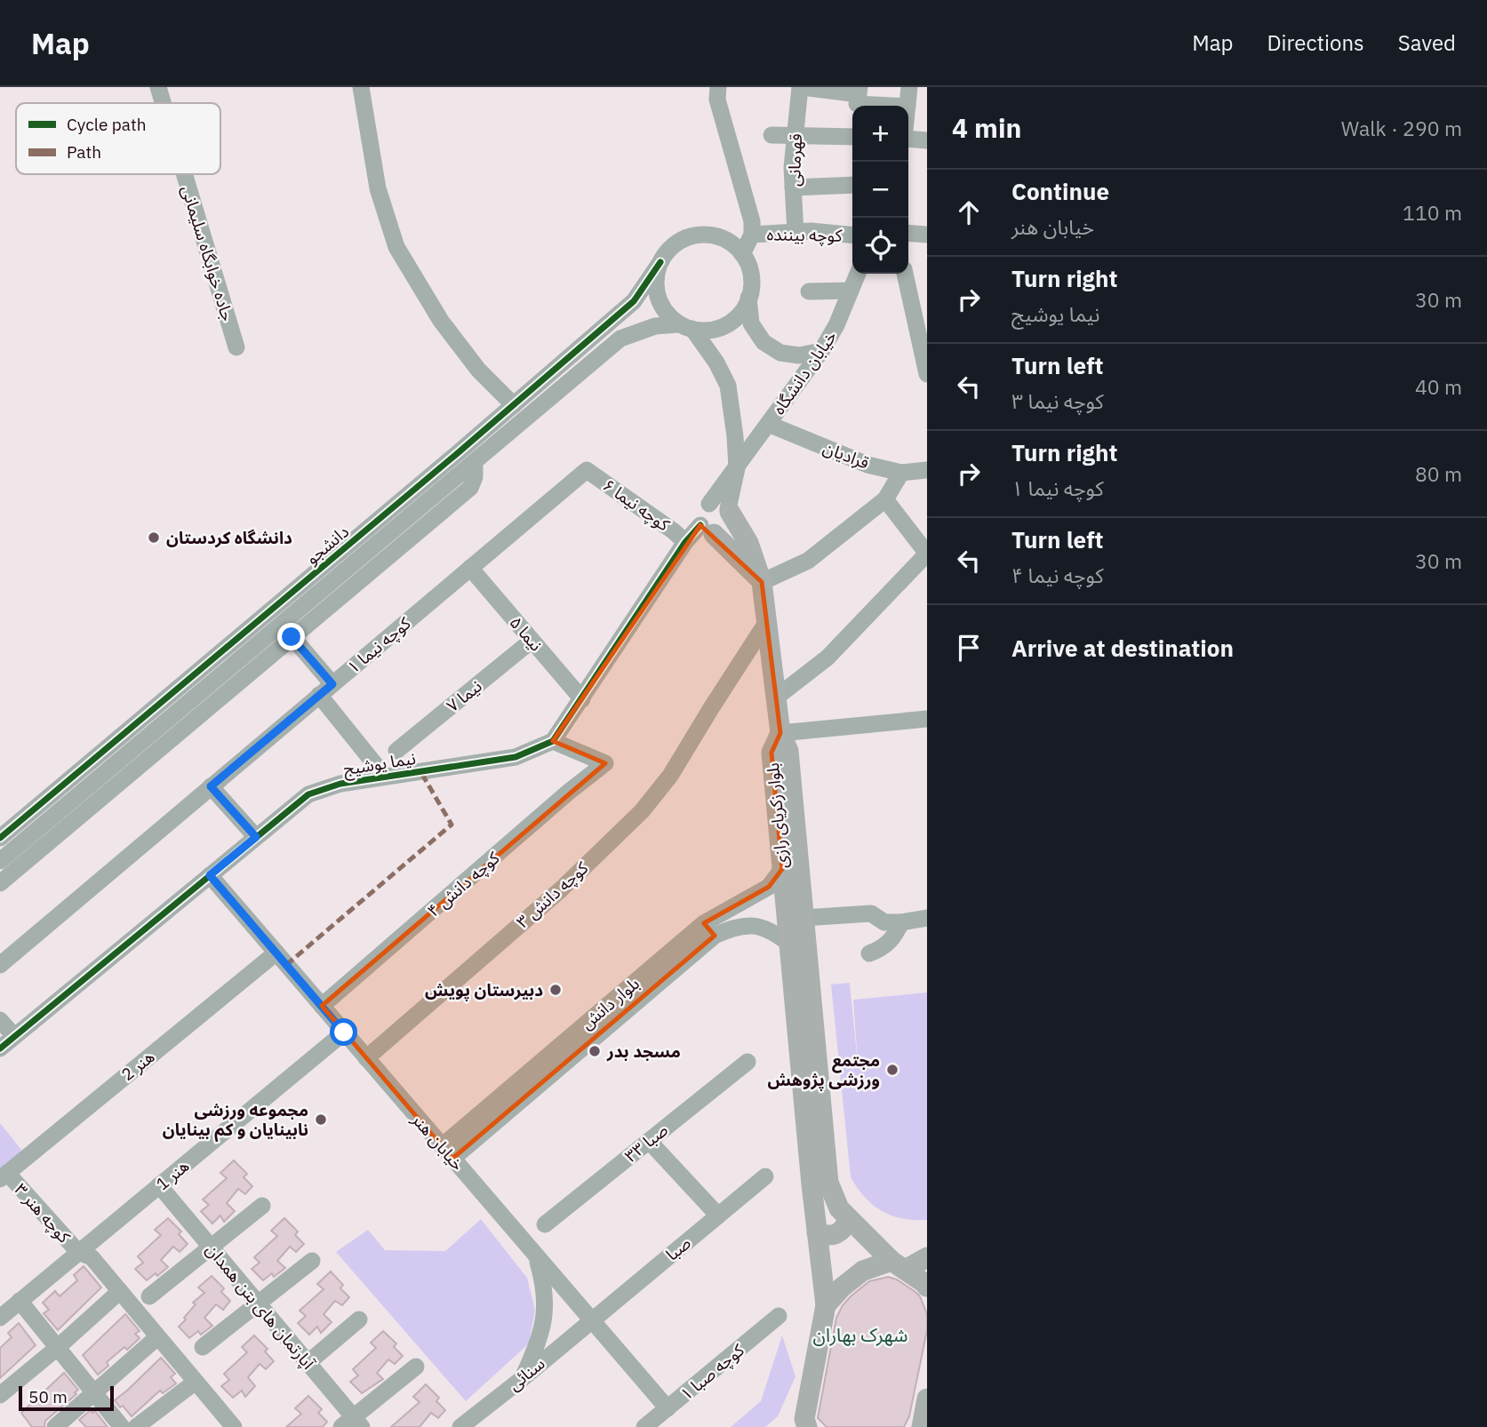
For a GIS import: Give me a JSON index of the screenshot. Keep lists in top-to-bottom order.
{
  "streets": {
    "main road": ["بلوار زکریای رازی"],
    "street": [
      "قهرمانی",
      "کوچه بیننده",
      "جاده خوابگاه سلیمانی",
      "خیابان دانشگاه",
      "قرادیان",
      "کوچه نیما ۶",
      "دانشجو",
      "نیما ۵",
      "کوچه نیما ۱",
      "نیما ۷",
      "نیما یوشیج",
      "کوچه دانش ۴",
      "کوچه دانش ۳",
      "بلوار دانش",
      "هنر 2",
      "خیابان هنر",
      "۳۳ صبا",
      "هنر 1",
      "کوچه هنر ۳",
      "صبا",
      "آپارتمان های بتن همدان",
      "کوچه صبا ۱",
      "سنائی"
    ]
  },
  "crossings": [
    ["قهرمانی", "کوچه بیننده"],
    ["خیابان دانشگاه", "قرادیان"],
    ["کوچه نیما ۶", "کوچه نیما ۱"],
    ["نیما ۵", "کوچه نیما ۱"],
    ["نیما ۵", "نیما ۷"],
    ["نیما یوشیج", "کوچه دانش ۴"],
    ["نیما یوشیج", "خیابان هنر"],
    ["بلوار زکریای رازی", "بلوار دانش"],
    ["کوچه دانش ۴", "خیابان هنر"],
    ["کوچه دانش ۳", "خیابان هنر"],
    ["بلوار دانش", "خیابان هنر"],
    ["هنر 2", "خیابان هنر"],
    ["هنر 2", "کوچه هنر ۳"],
    ["خیابان هنر", "هنر 1"],
    ["خیابان هنر", "صبا"],
    ["خیابان هنر", "کوچه صبا ۱"],
    ["خیابان هنر", "سنائی"],
    ["هنر 1", "کوچه هنر ۳"],
    ["هنر 1", "آپارتمان های بتن همدان"],
    ["صبا", "سنائی"]
  ],
  "districts": ["شهرک بهاران"],
  "places": [
    "دانشگاه کردستان",
    "دبیرستان پویش",
    "مسجد بدر",
    "مجتمع ورزشی پژوهش",
    "مجموعه ورزشی نابینایان و کم بینایان"
  ],
  "legend": ["Cycle path", "Path"],
  "scale_bar": "50 m",
  "page": {
    "header": "Map",
    "nav": ["Map", "Directions", "Saved"],
    "heading": ["4 min", "Walk · 290 m"],
    "map_buttons": ["+", "−"],
    "list": [
      ["Continue", "خیابان هنر", "110 m"],
      ["Turn right", "نیما یوشیج", "30 m"],
      ["Turn left", "کوچه نیما ۳", "40 m"],
      ["Turn right", "کوچه نیما ۱", "80 m"],
      ["Turn left", "کوچه نیما ۴", "30 m"],
      "Arrive at destination"
    ],
    "scale": "50 m"
  }
}
